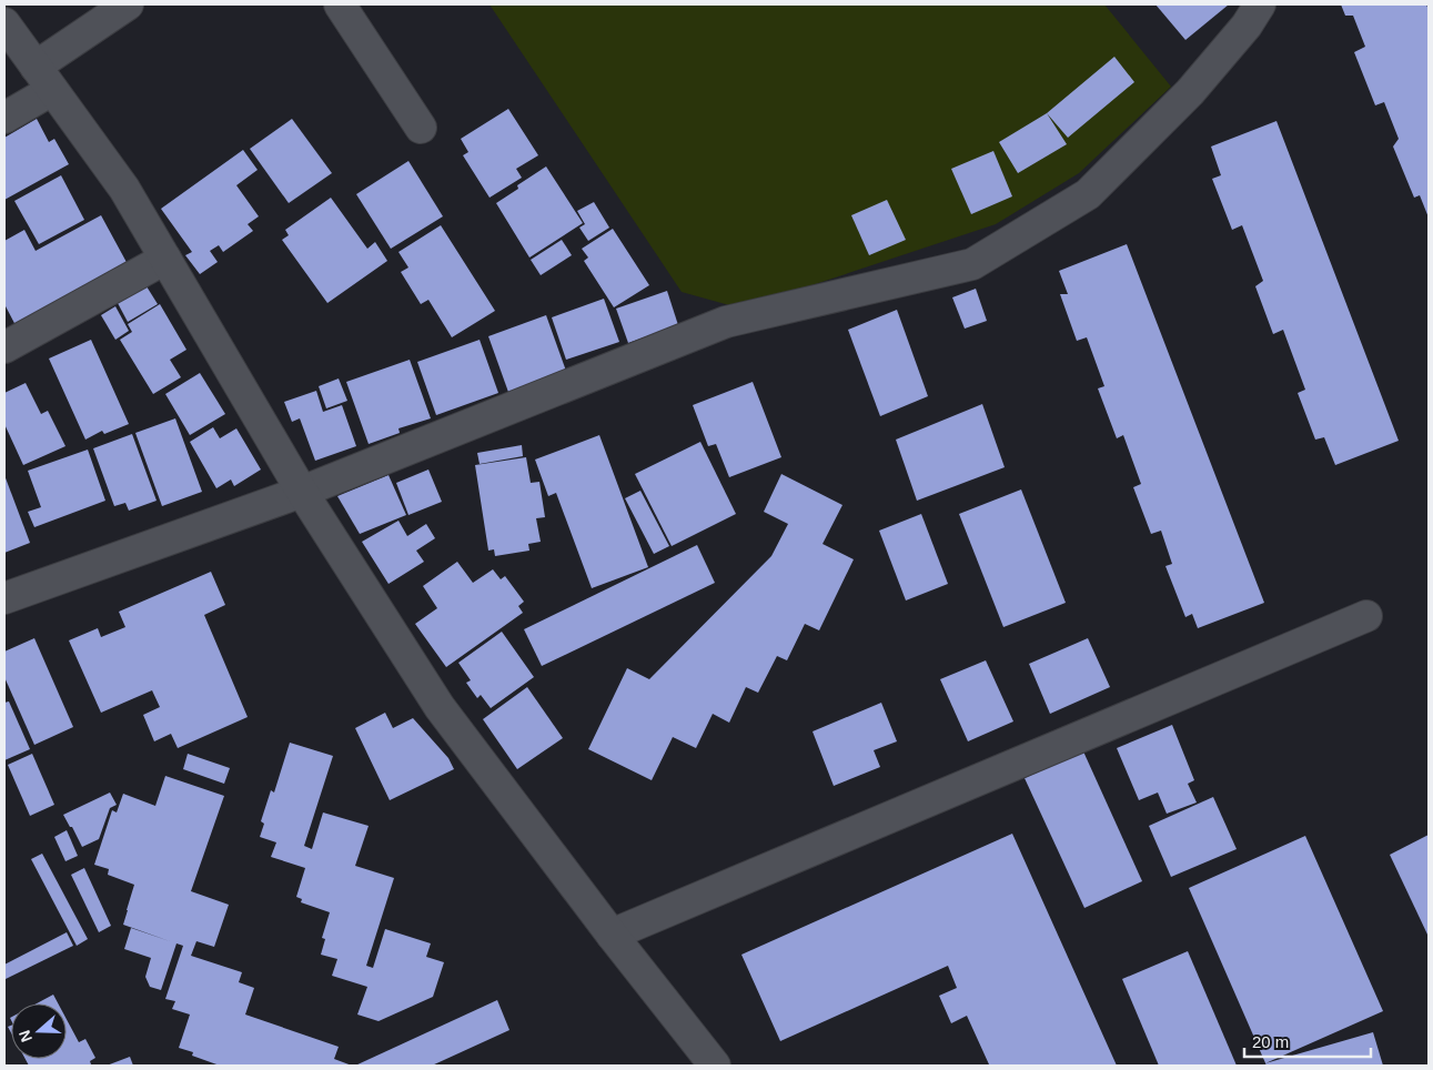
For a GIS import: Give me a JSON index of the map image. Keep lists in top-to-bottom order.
{
  "scale_bar": "20 m",
  "north": "left"
}
